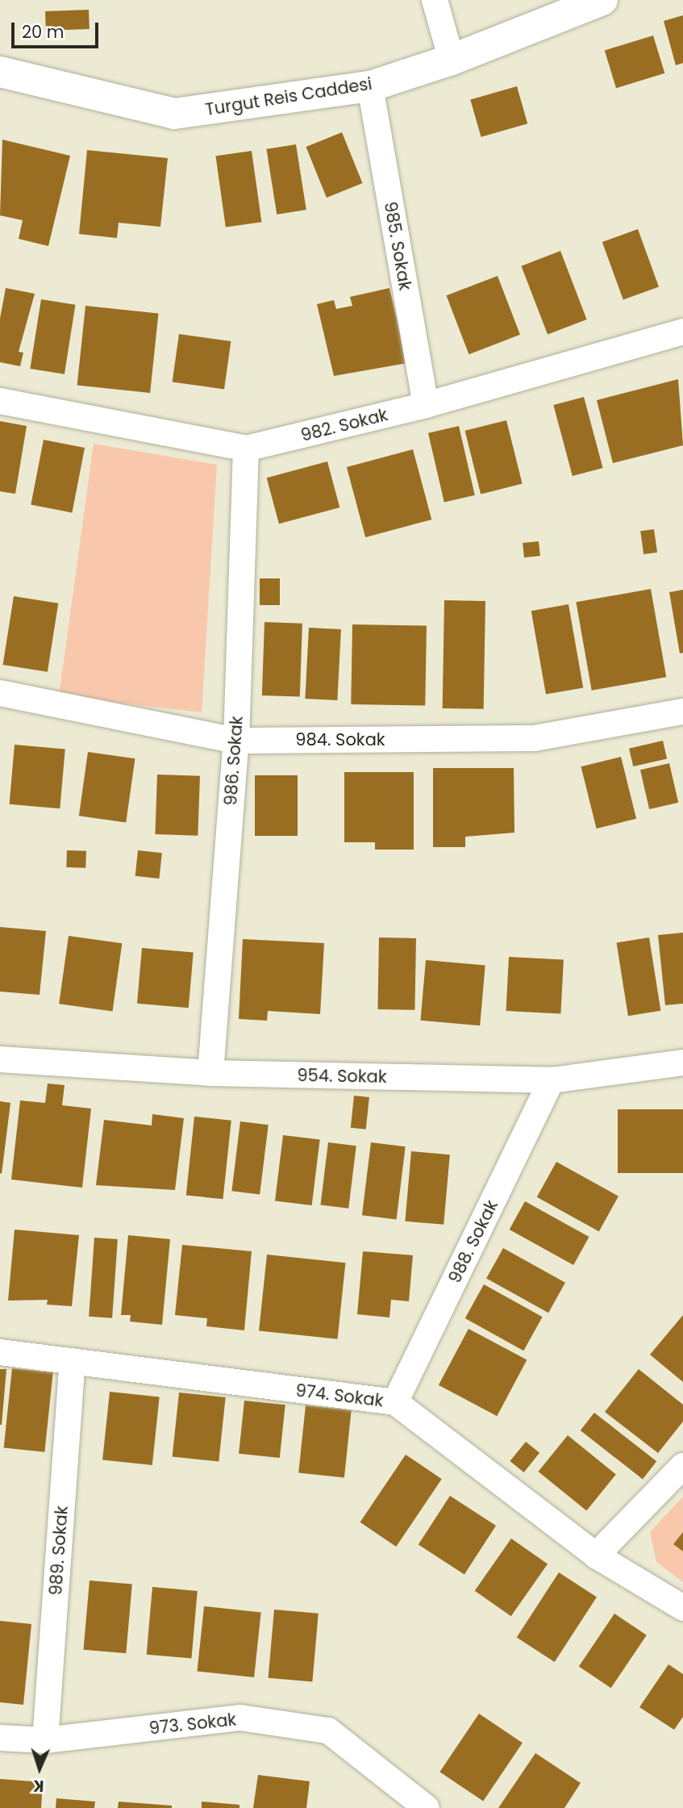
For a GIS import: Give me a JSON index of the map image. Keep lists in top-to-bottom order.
{
  "streets": {
    "main road": ["Turgut Reis Caddesi"],
    "street": [
      "985. Sokak",
      "982. Sokak",
      "984. Sokak",
      "986. Sokak",
      "954. Sokak",
      "988. Sokak",
      "974. Sokak",
      "989. Sokak",
      "973. Sokak"
    ]
  },
  "crossings": [
    ["Turgut Reis Caddesi", "985. Sokak"],
    ["985. Sokak", "982. Sokak"],
    ["982. Sokak", "986. Sokak"],
    ["984. Sokak", "986. Sokak"],
    ["986. Sokak", "954. Sokak"],
    ["954. Sokak", "988. Sokak"],
    ["988. Sokak", "974. Sokak"],
    ["974. Sokak", "989. Sokak"],
    ["989. Sokak", "973. Sokak"]
  ],
  "scale_bar": "20 m",
  "north": "bottom"
}
